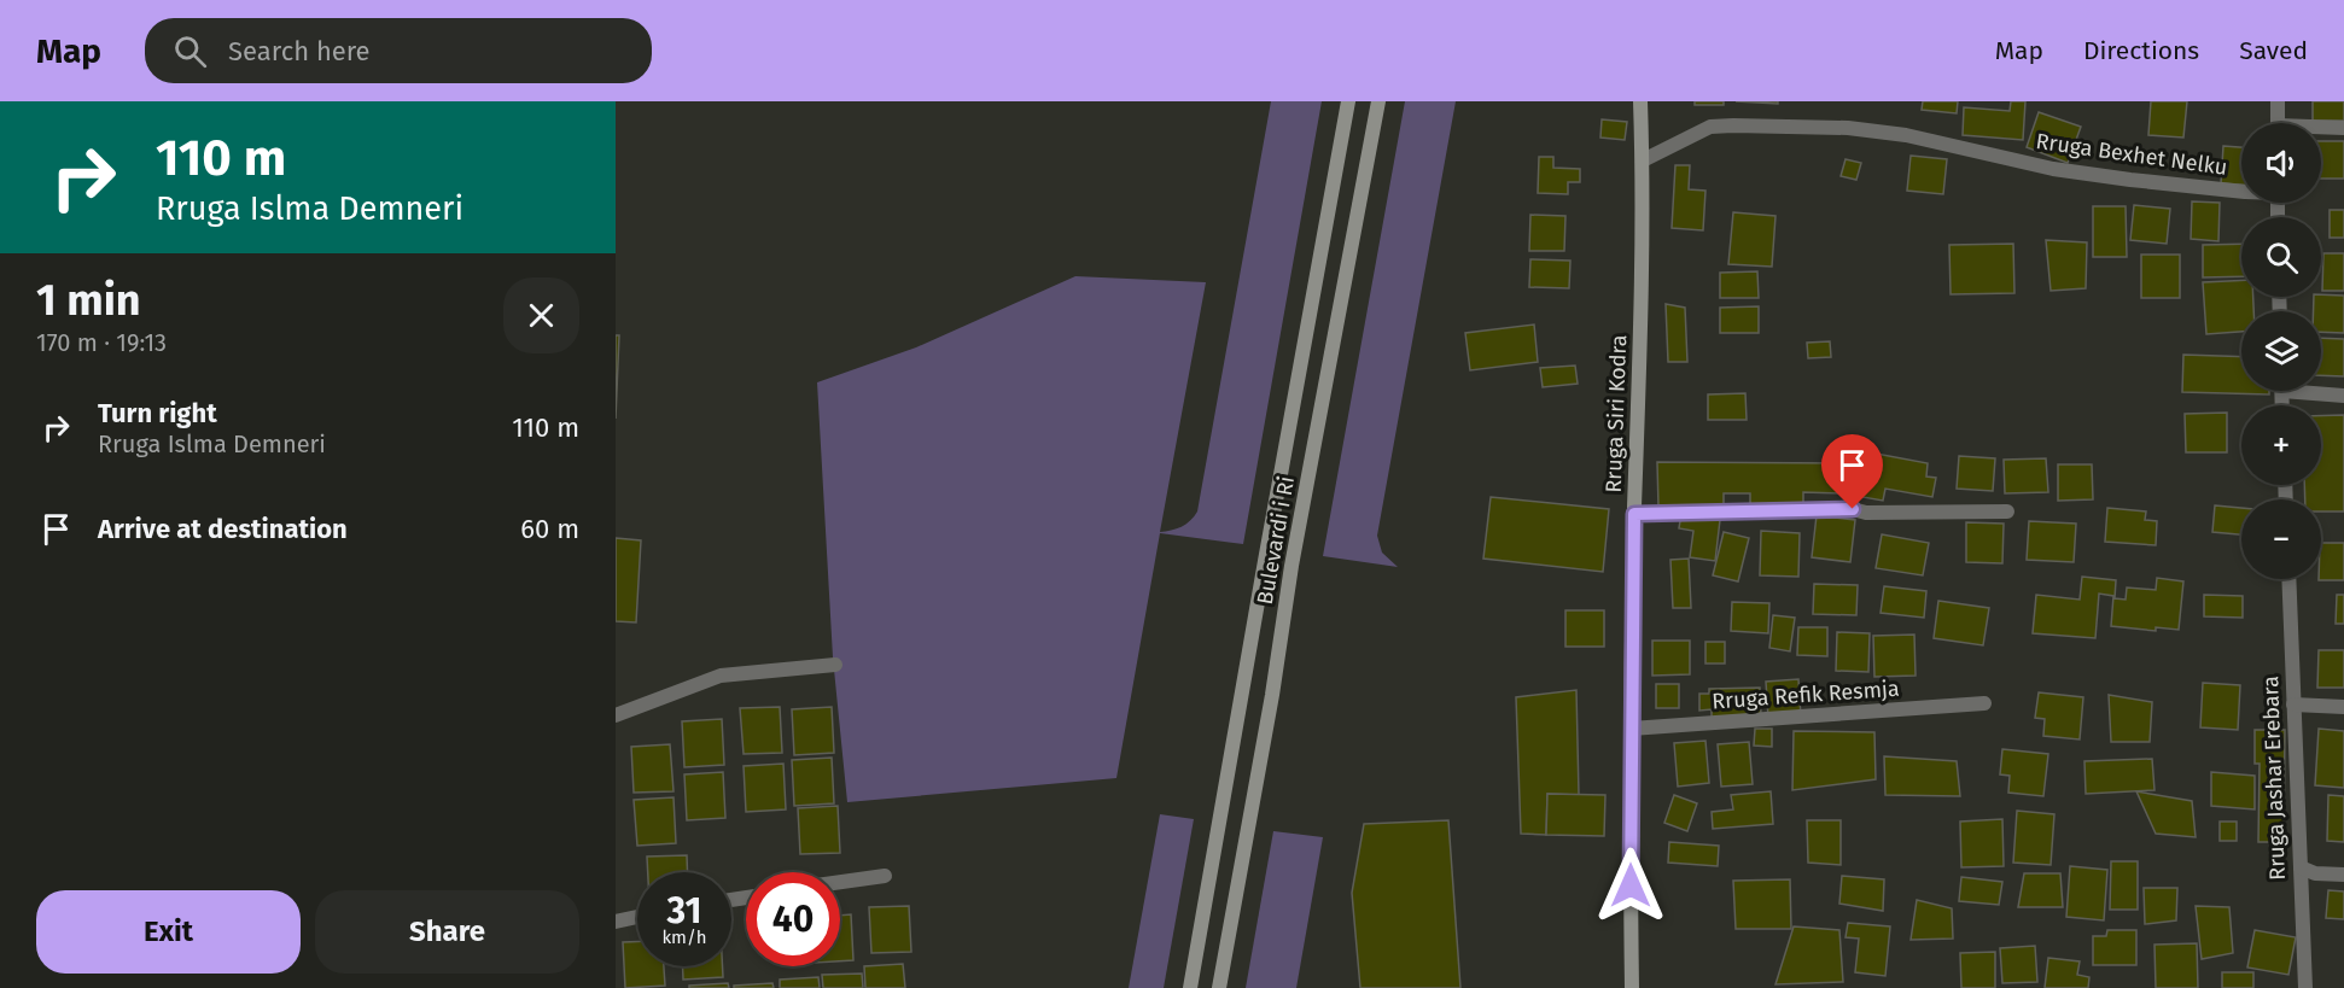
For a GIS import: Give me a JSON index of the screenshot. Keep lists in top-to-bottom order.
{
  "streets": {
    "main road": ["Rruga Siri Kodra", "Bulevardi i Ri"],
    "street": ["Rruga Bexhet Nelku", "Rruga Refik Resmja", "Rruga Jashar Erebara"]
  },
  "crossings": [
    ["Rruga Bexhet Nelku", "Rruga Siri Kodra"],
    ["Rruga Siri Kodra", "Rruga Refik Resmja"]
  ],
  "page": {
    "header": "Map",
    "search": "Search here",
    "nav": ["Map", "Directions", "Saved"],
    "turn": ["110 m", "Rruga Islma Demneri"],
    "map_buttons": ["+", "−"],
    "heading": ["1 min", "170 m · 19:13"],
    "list": [
      {
        "name": "Turn right",
        "note": "Rruga Islma Demneri",
        "value": "110 m"
      },
      {
        "name": "Arrive at destination",
        "value": "60 m"
      }
    ],
    "speed": "31 km/h",
    "limit": "40",
    "buttons": ["Exit", "Share"]
  }
}
